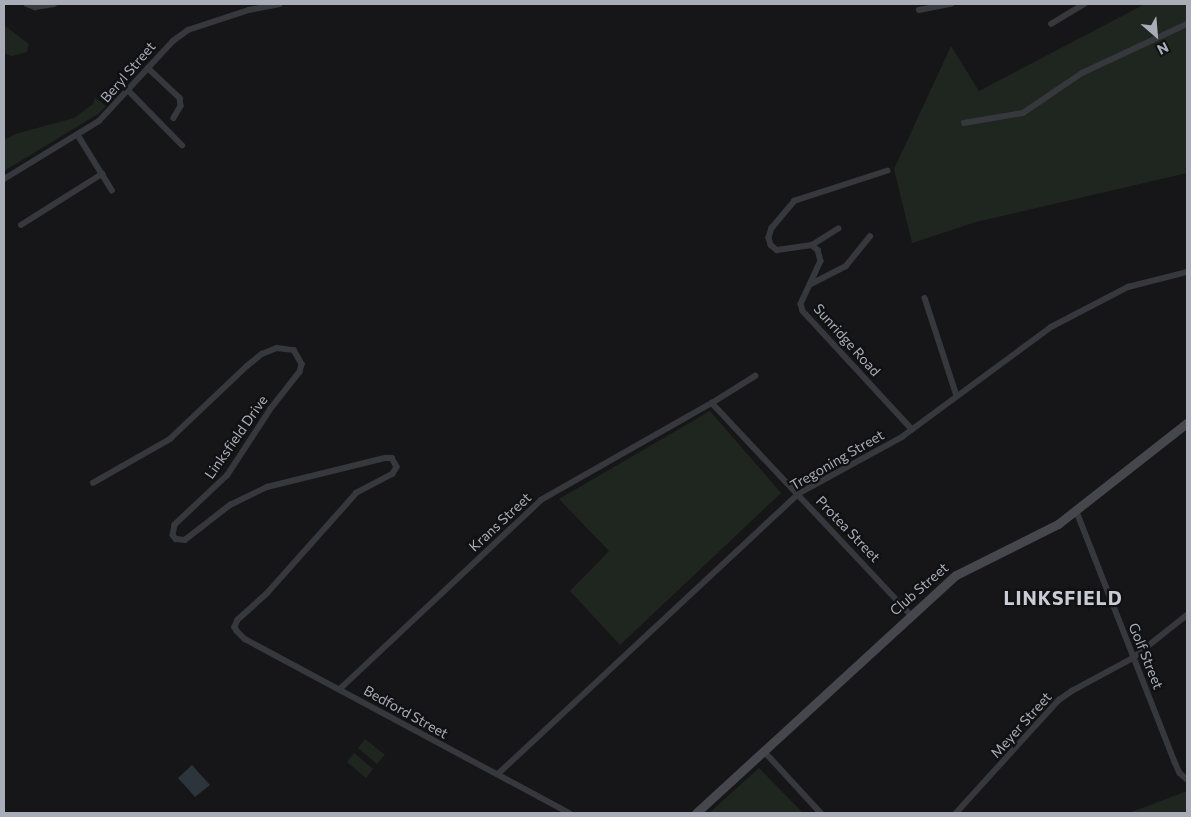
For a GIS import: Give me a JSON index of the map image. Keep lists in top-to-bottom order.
{
  "streets": {
    "main road": ["Club Street"],
    "street": [
      "Beryl Street",
      "Sunridge Road",
      "Linksfield Drive",
      "Tregoning Street",
      "Krans Street",
      "Protea Street",
      "Golf Street",
      "Bedford Street",
      "Meyer Street"
    ]
  },
  "crossings": [
    ["Sunridge Road", "Tregoning Street"],
    ["Linksfield Drive", "Bedford Street"],
    ["Tregoning Street", "Protea Street"],
    ["Tregoning Street", "Bedford Street"],
    ["Krans Street", "Protea Street"],
    ["Krans Street", "Bedford Street"],
    ["Protea Street", "Club Street"],
    ["Club Street", "Golf Street"],
    ["Golf Street", "Meyer Street"]
  ],
  "districts": ["LINKSFIELD"],
  "north": "bottom right"
}
